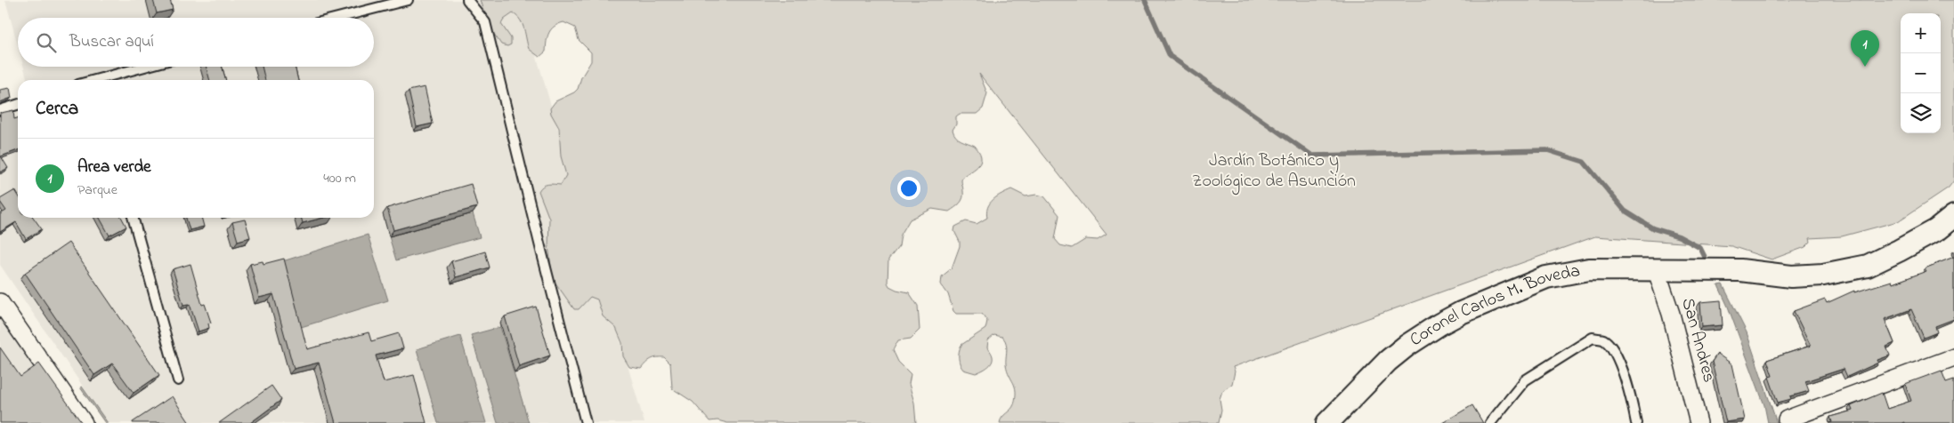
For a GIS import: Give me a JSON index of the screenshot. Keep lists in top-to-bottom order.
{
  "streets": {
    "street": ["Coronel Carlos M. Boveda", "San Andres"]
  },
  "crossings": [
    ["Coronel Carlos M. Boveda", "San Andres"]
  ],
  "parks": ["Jardín Botánico y Zoológico de Asunción"],
  "page": {
    "map_buttons": ["+", "−"],
    "search": "Buscar aquí",
    "pins": "1",
    "heading": "Cerca",
    "list": [
      {
        "mark": "1",
        "name": "Area verde",
        "note": "Parque",
        "value": "400 m"
      }
    ]
  }
}
